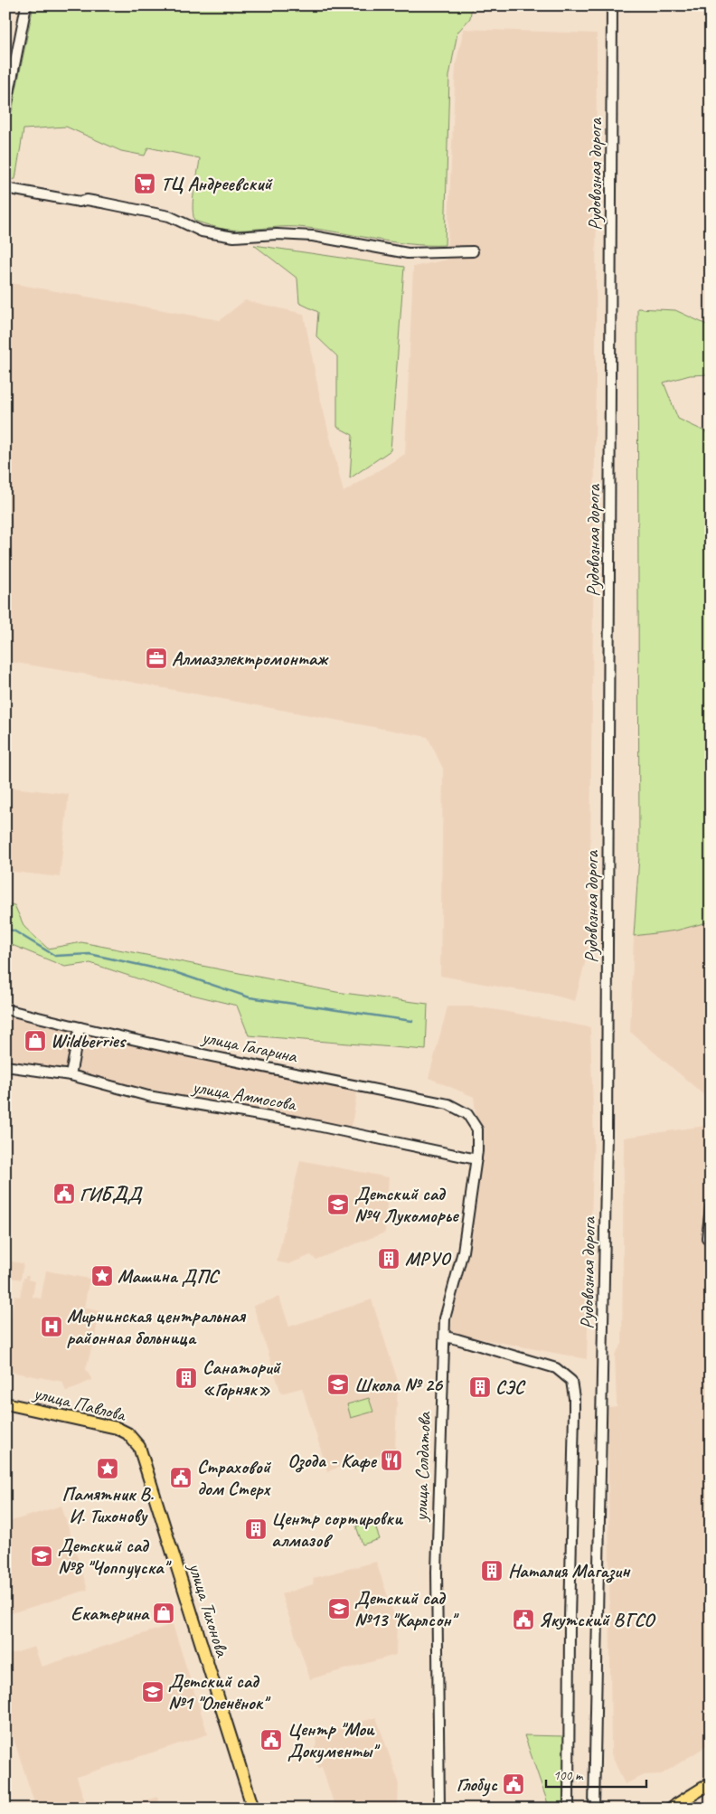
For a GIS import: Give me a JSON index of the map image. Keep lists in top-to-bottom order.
{
  "streets": {
    "main road": ["улица Павлова", "улица Тихонова"],
    "street": [
      "Рудовозная дорога",
      "улица Гагарина",
      "улица Аммосова",
      "улица Солдатова"
    ]
  },
  "crossings": [
    ["улица Гагарина", "улица Солдатова"],
    ["улица Аммосова", "улица Солдатова"],
    ["улица Павлова", "улица Тихонова"]
  ],
  "places": {
    "supermarket": ["ТЦ Андреевский"],
    "office": ["Алмазэлектромонтаж"],
    "shop": ["Wildberries", "Екатерина"],
    "public building": [
      "ГИБДД",
      "Страховой дом Стерх",
      "Якутский ВГСО",
      "Центр \"Мои Документы\"",
      "Глобус"
    ],
    "school or university": [
      "Детский сад №4 Лукоморье",
      "Школа № 26",
      "Детский сад №8 \"Чоппууска\"",
      "Детский сад №13 \"Карлсон\"",
      "Детский сад №1 \"Оленёнок\""
    ],
    "building": [
      "МРУО",
      "Санаторий «Горняк»",
      "СЭС",
      "Центр сортировки алмазов",
      "Наталия Магазин"
    ],
    "place": ["Машина ДПС", "Памятник В. И. Тихонову"],
    "hospital": ["Мирнинская центральная районная больница"],
    "restaurant": ["Озода - Кафе"]
  },
  "scale_bar": "100 m"
}
